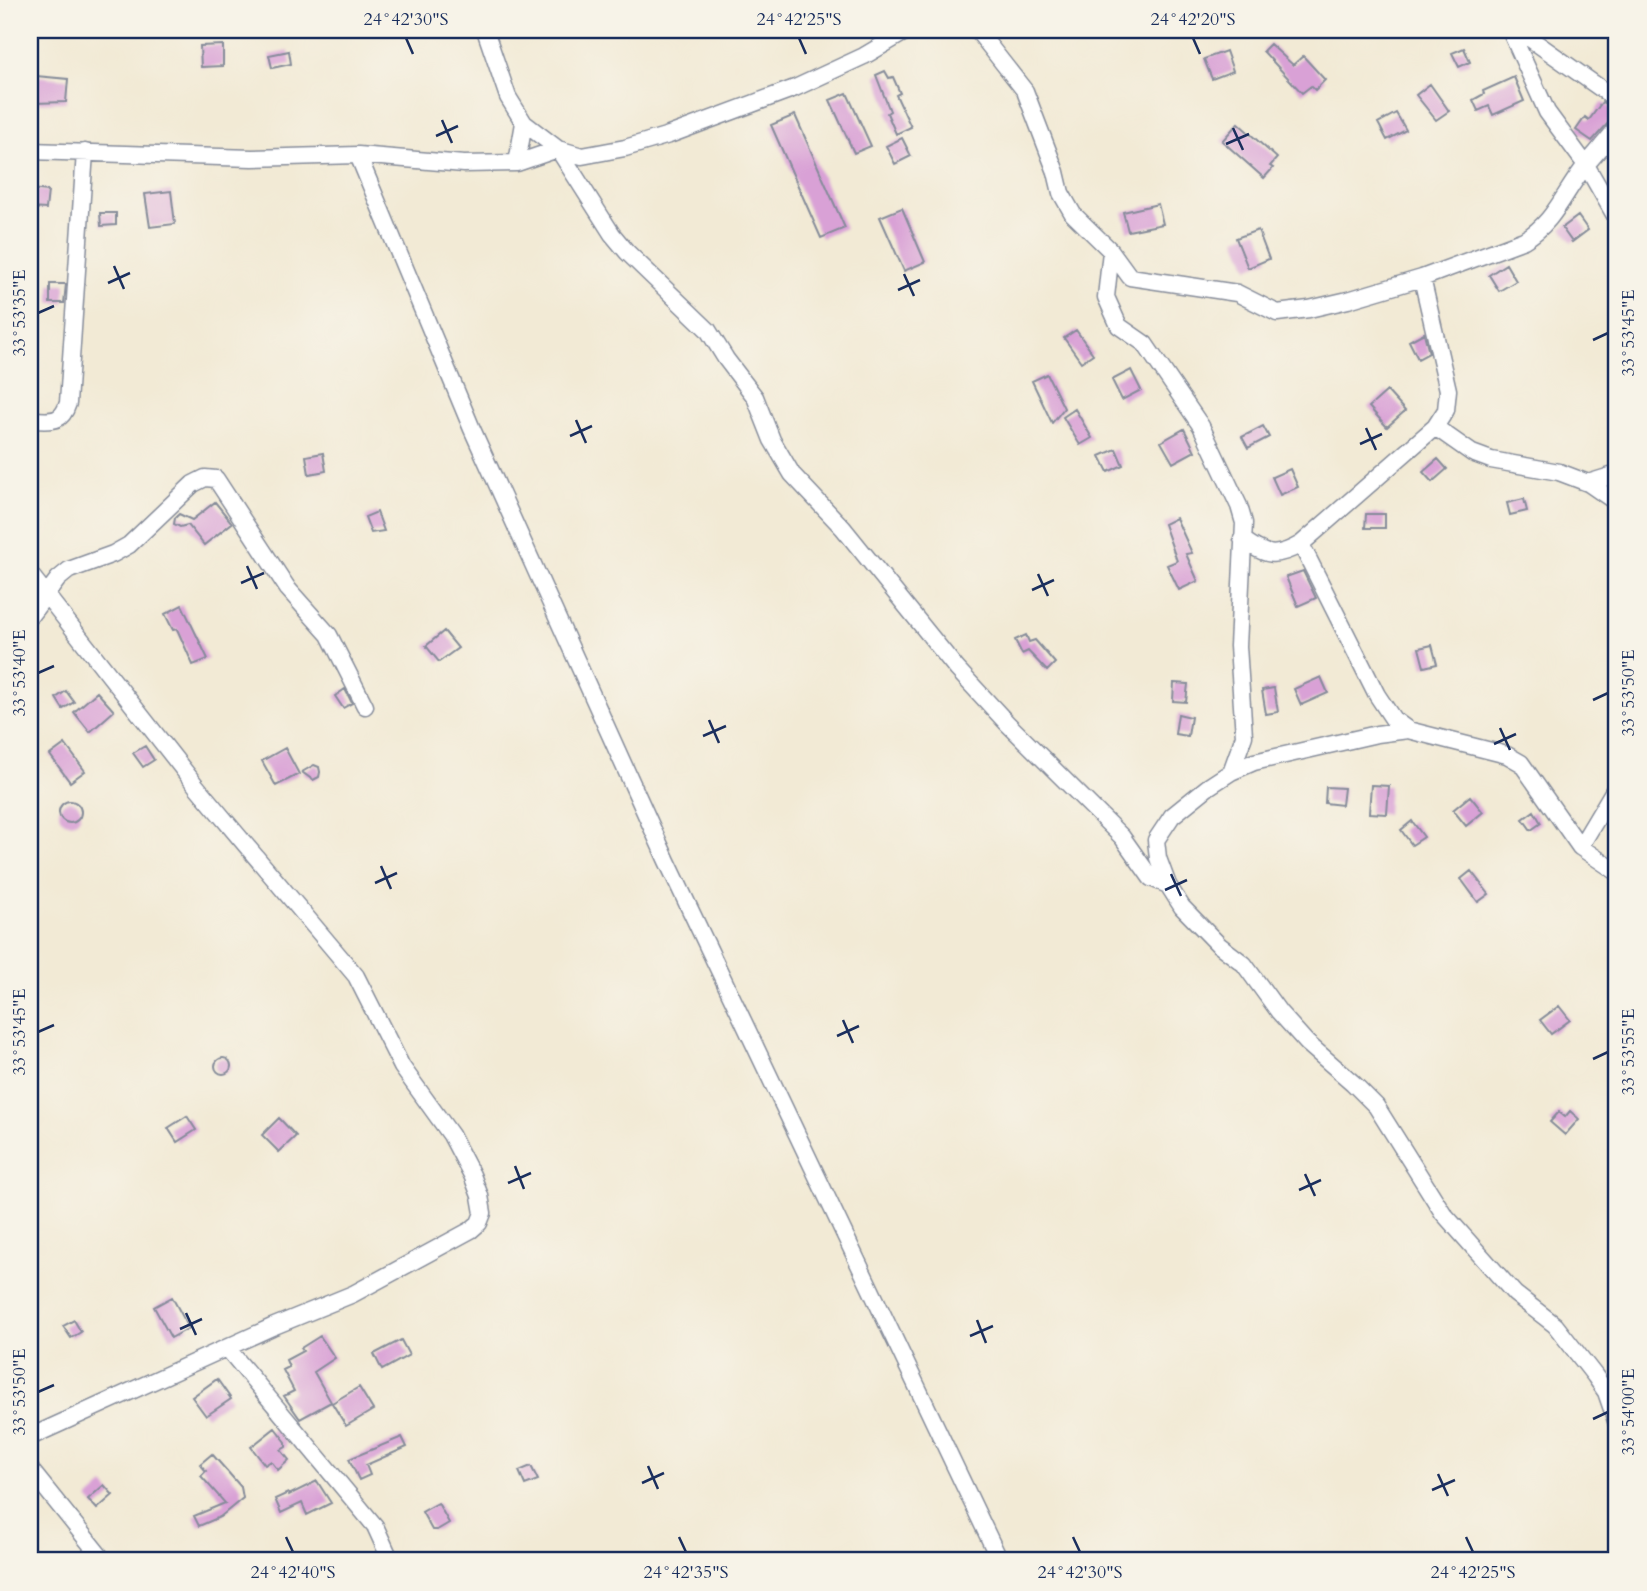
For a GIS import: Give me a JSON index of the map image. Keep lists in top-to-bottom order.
{
  "coordinates": [
    "24°42'30\"S",
    "24°42'25\"S",
    "24°42'20\"S",
    "33°53'35\"E",
    "33°53'45\"E",
    "33°53'40\"E",
    "33°53'50\"E",
    "33°53'55\"E",
    "33°54'00\"E",
    "24°42'40\"S",
    "24°42'35\"S"
  ]
}
